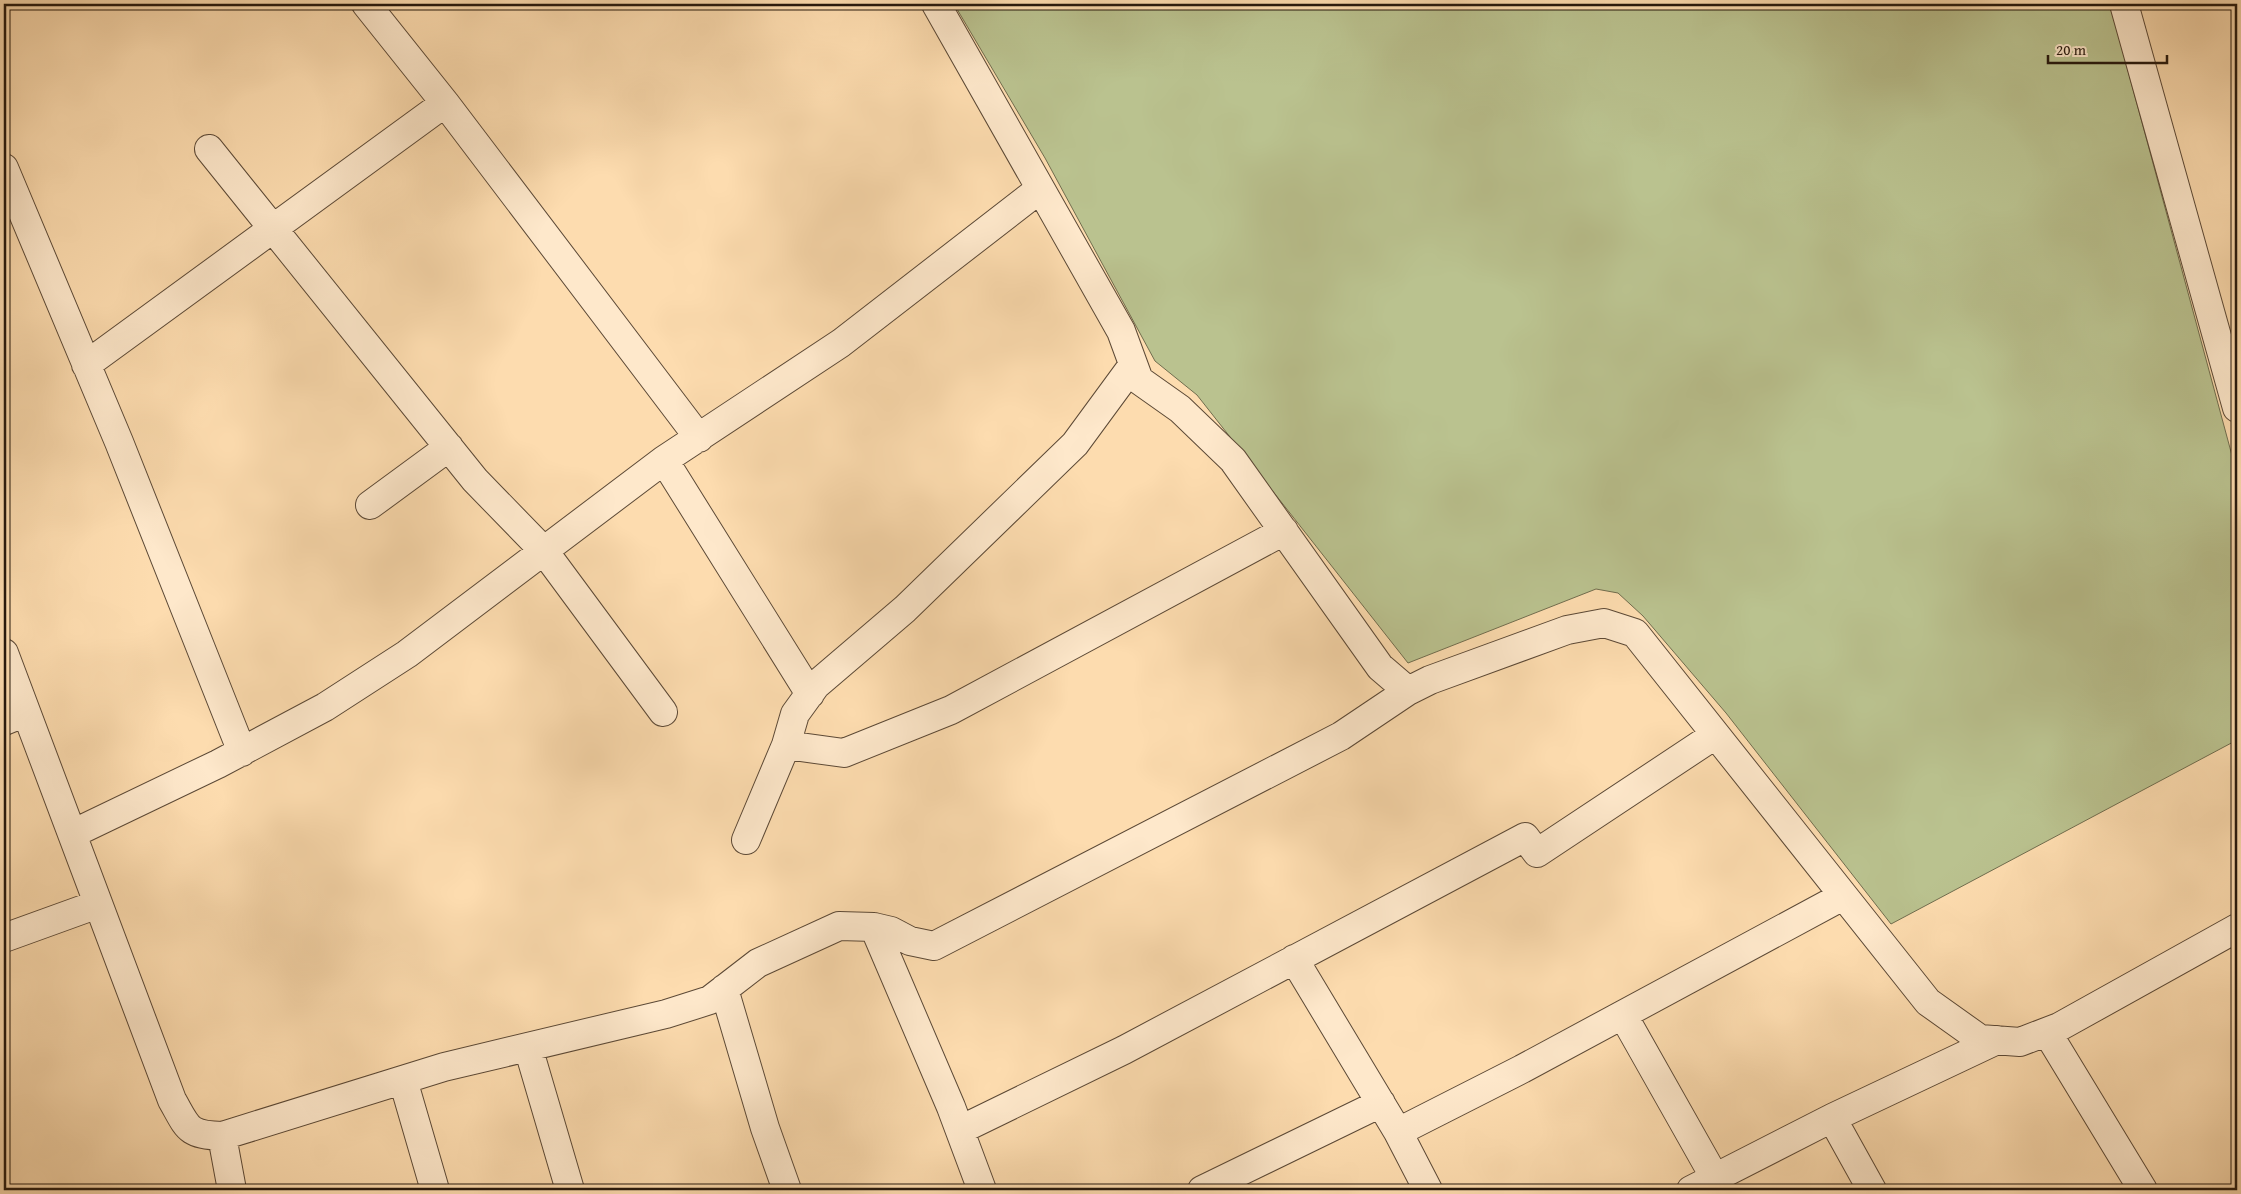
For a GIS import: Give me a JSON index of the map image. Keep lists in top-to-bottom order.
{
  "scale_bar": "20 m"
}
